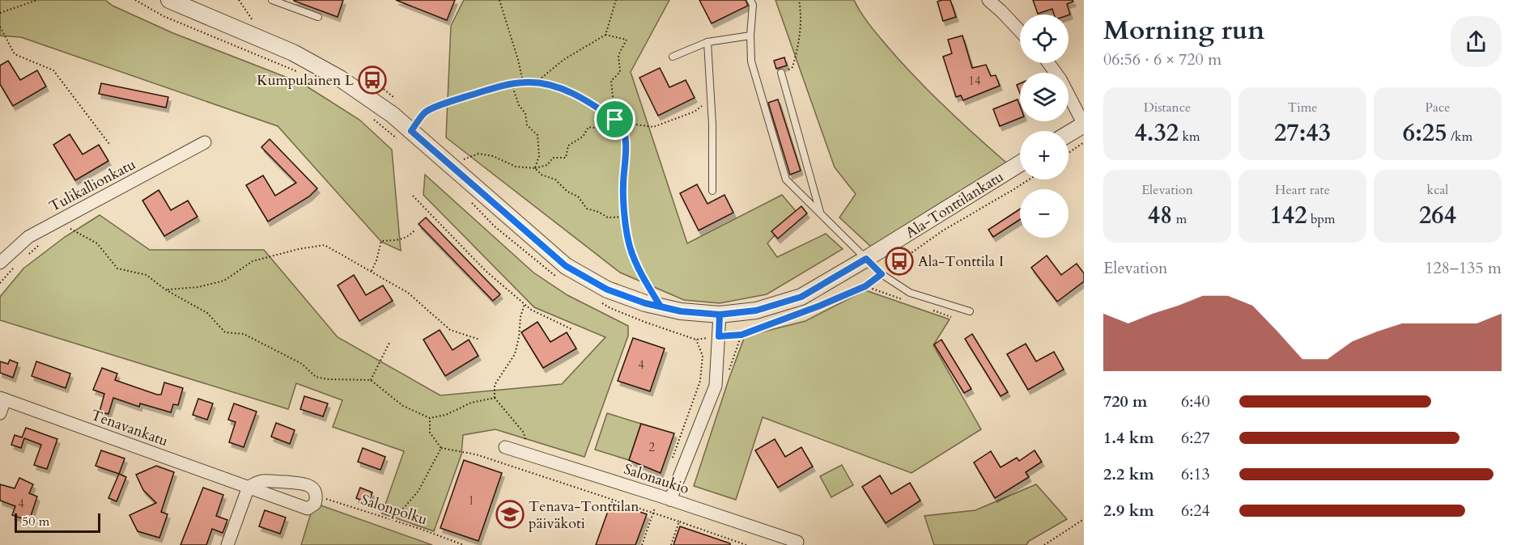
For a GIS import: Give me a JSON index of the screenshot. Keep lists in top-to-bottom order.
{
  "streets": {
    "street": [
      "Tulikallionkatu",
      "Ala-Tonttilankatu",
      "Tenavankatu",
      "Salonaukio"
    ],
    "path": ["Salonpolku"]
  },
  "crossings": [
    ["Tenavankatu", "Salonpolku"]
  ],
  "places": {
    "bus stop": ["Kumpulainen L", "Ala-Tonttila I"],
    "school or university": ["Tenava-Tonttilan päiväkoti"]
  },
  "house_numbers": [
    "14",
    "4",
    "2",
    "1",
    "4"
  ],
  "scale_bar": "50 m",
  "page": {
    "heading": ["Morning run", "06:56 · 6 × 720 m"],
    "map_buttons": ["+", "−"],
    "stats": [
      ["Distance", "4.32 km"],
      ["Time", "27:43"],
      ["Pace", "6:25 /km"],
      ["Elevation", "48 m"],
      ["Heart rate", "142 bpm"],
      ["kcal", "264"]
    ],
    "chart": ["Elevation", "128–135 m"],
    "list": [
      {
        "name": "720 m",
        "note": "6:40"
      },
      {
        "name": "1.4 km",
        "note": "6:27"
      },
      {
        "name": "2.2 km",
        "note": "6:13"
      },
      {
        "name": "2.9 km",
        "note": "6:24"
      }
    ],
    "scale": "50 m"
  }
}
